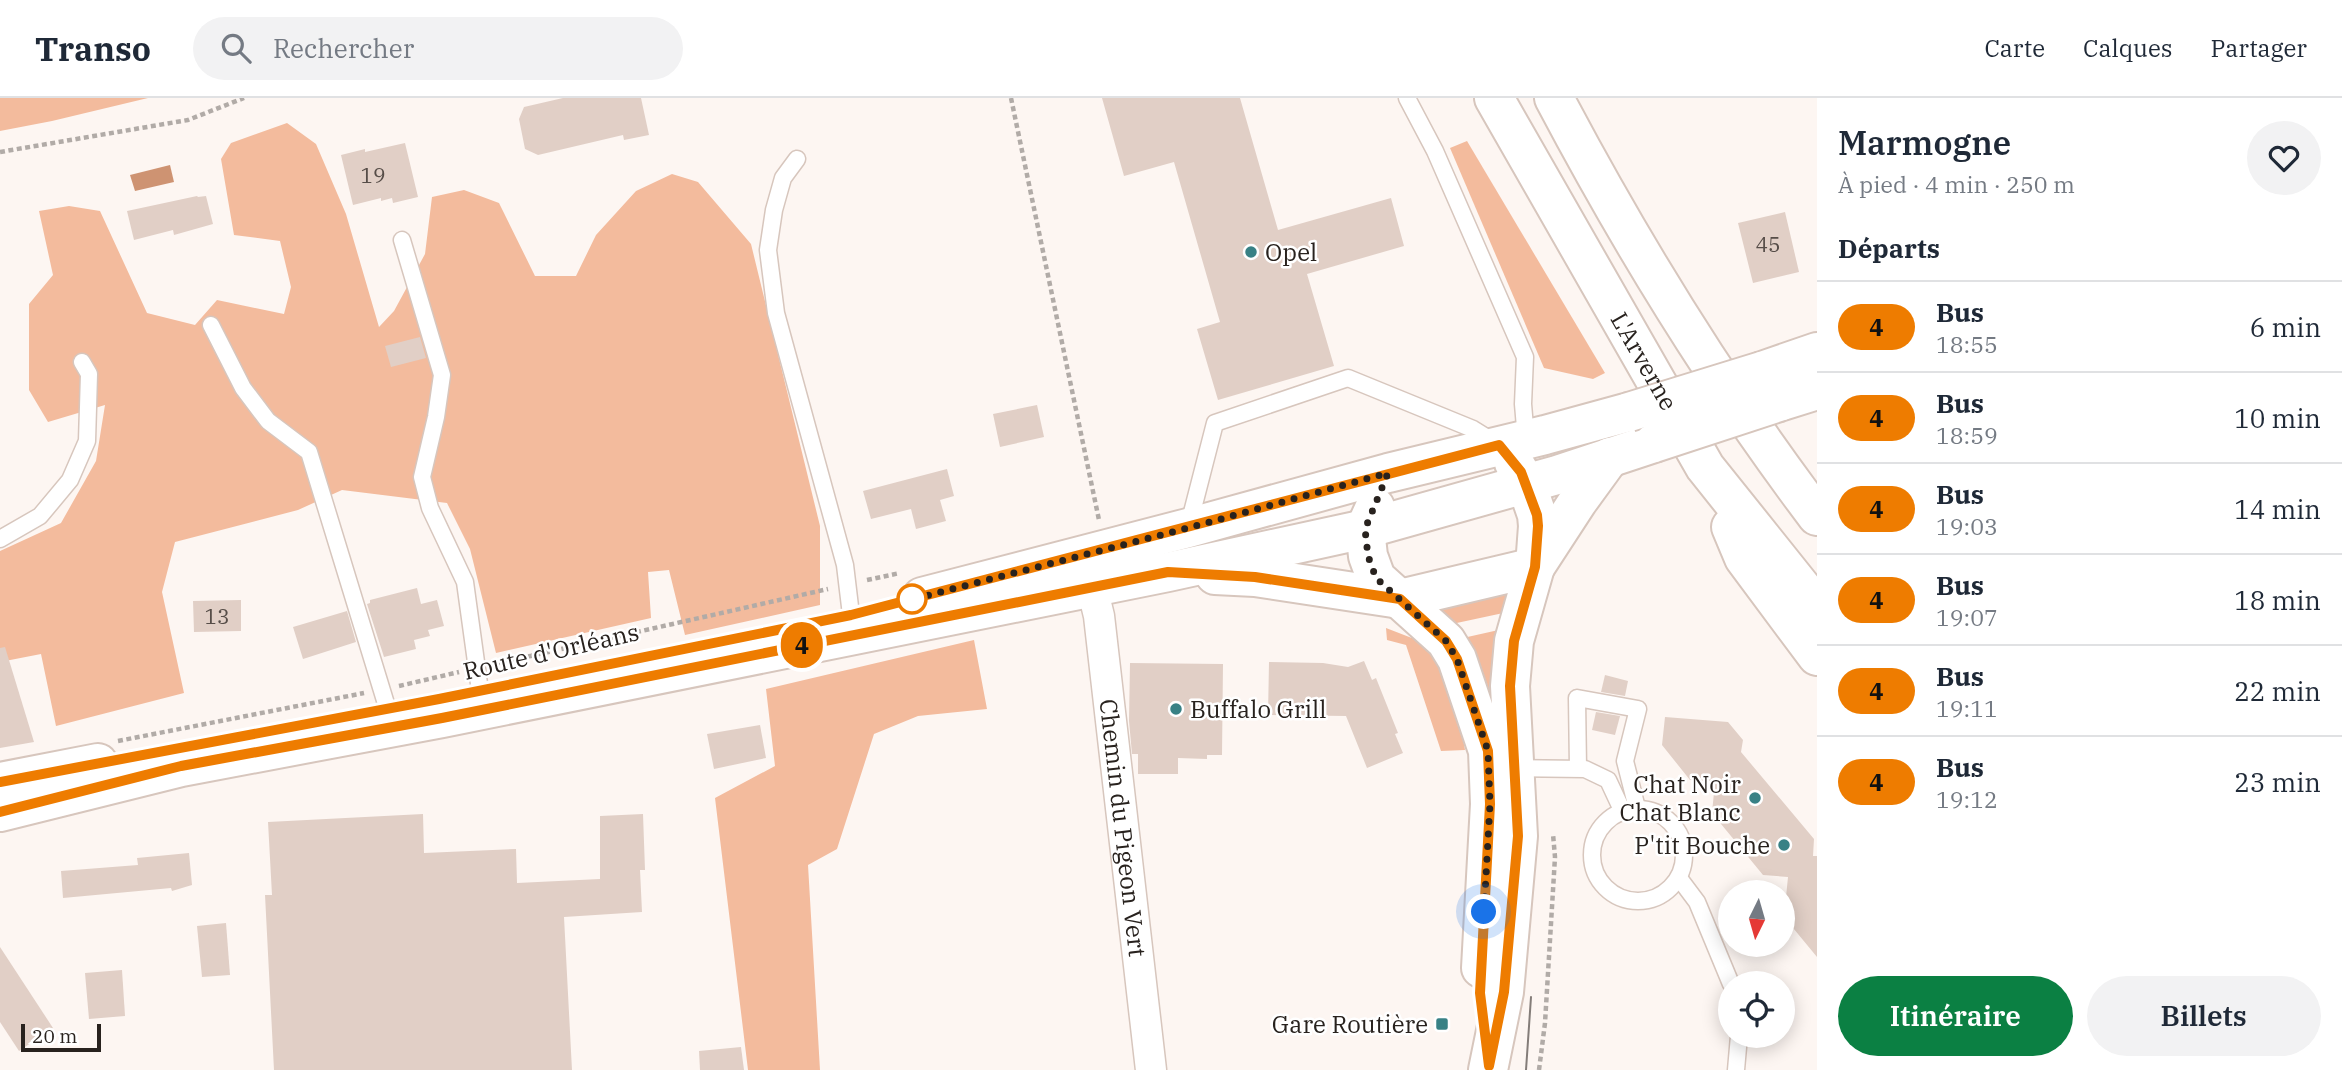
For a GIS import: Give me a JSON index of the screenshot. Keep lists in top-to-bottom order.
{
  "streets": {
    "main road": ["L'Arverne", "Route d'Orléans"],
    "street": ["Chemin du Pigeon Vert"]
  },
  "crossings": [
    ["Route d'Orléans", "Chemin du Pigeon Vert"]
  ],
  "places": {
    "other": [
      "Opel",
      "Buffalo Grill",
      "Chat Noir Chat Blanc",
      "P'tit Bouche"
    ],
    "transit": ["Gare Routière"]
  },
  "lines": ["bus line 4"],
  "house_numbers": ["19", "45", "13"],
  "scale_bar": "20 m",
  "north": "bottom",
  "page": {
    "header": "Transo",
    "search": "Rechercher",
    "nav": ["Carte", "Calques", "Partager"],
    "on_map": "4",
    "heading": [
      ["Marmogne", "À pied · 4 min · 250 m"],
      "Départs"
    ],
    "list": [
      {
        "mark": "4",
        "name": "Bus",
        "note": "18:55",
        "value": "6 min"
      },
      {
        "mark": "4",
        "name": "Bus",
        "note": "18:59",
        "value": "10 min"
      },
      {
        "mark": "4",
        "name": "Bus",
        "note": "19:03",
        "value": "14 min"
      },
      {
        "mark": "4",
        "name": "Bus",
        "note": "19:07",
        "value": "18 min"
      },
      {
        "mark": "4",
        "name": "Bus",
        "note": "19:11",
        "value": "22 min"
      },
      {
        "mark": "4",
        "name": "Bus",
        "note": "19:12",
        "value": "23 min"
      }
    ],
    "buttons": ["Itinéraire", "Billets"],
    "scale": "20 m"
  }
}
